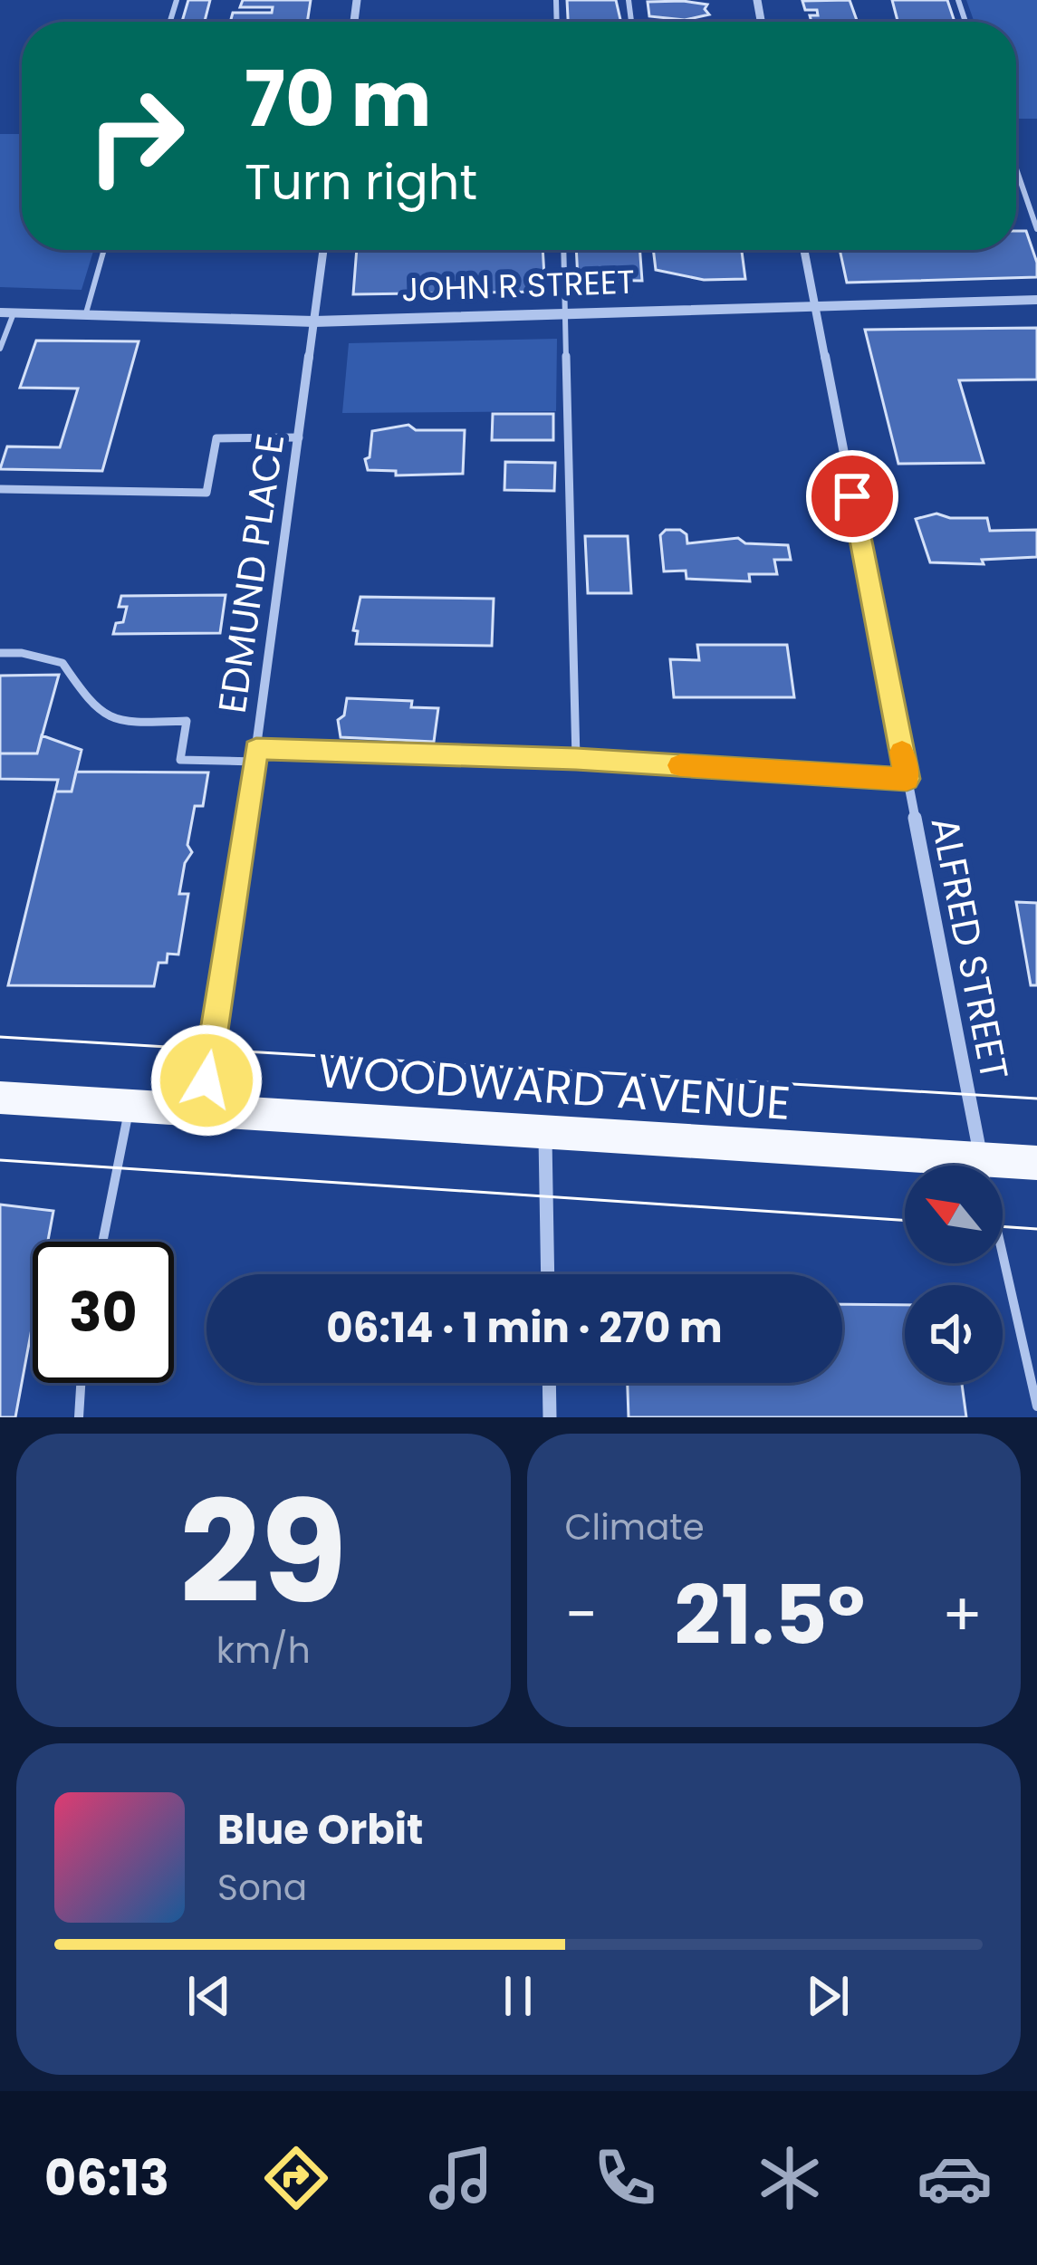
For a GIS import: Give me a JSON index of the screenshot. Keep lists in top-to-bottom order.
{
  "streets": {
    "main road": ["WOODWARD AVENUE"],
    "street": ["JOHN R STREET", "EDMUND PLACE", "ALFRED STREET"]
  },
  "crossings": [
    ["JOHN R STREET", "EDMUND PLACE"],
    ["JOHN R STREET", "ALFRED STREET"],
    ["EDMUND PLACE", "WOODWARD AVENUE"],
    ["ALFRED STREET", "WOODWARD AVENUE"]
  ],
  "north": "top left",
  "page": {
    "turn": ["70 m", "Turn right"],
    "limit": "30",
    "trip": "06:14 · 1 min · 270 m",
    "tile": [
      ["29", "km/h"],
      "Climate"
    ],
    "heat": ["−", "21.5°", "+"],
    "song": ["Blue Orbit", "Sona"],
    "tabs": "06:13"
  }
}
